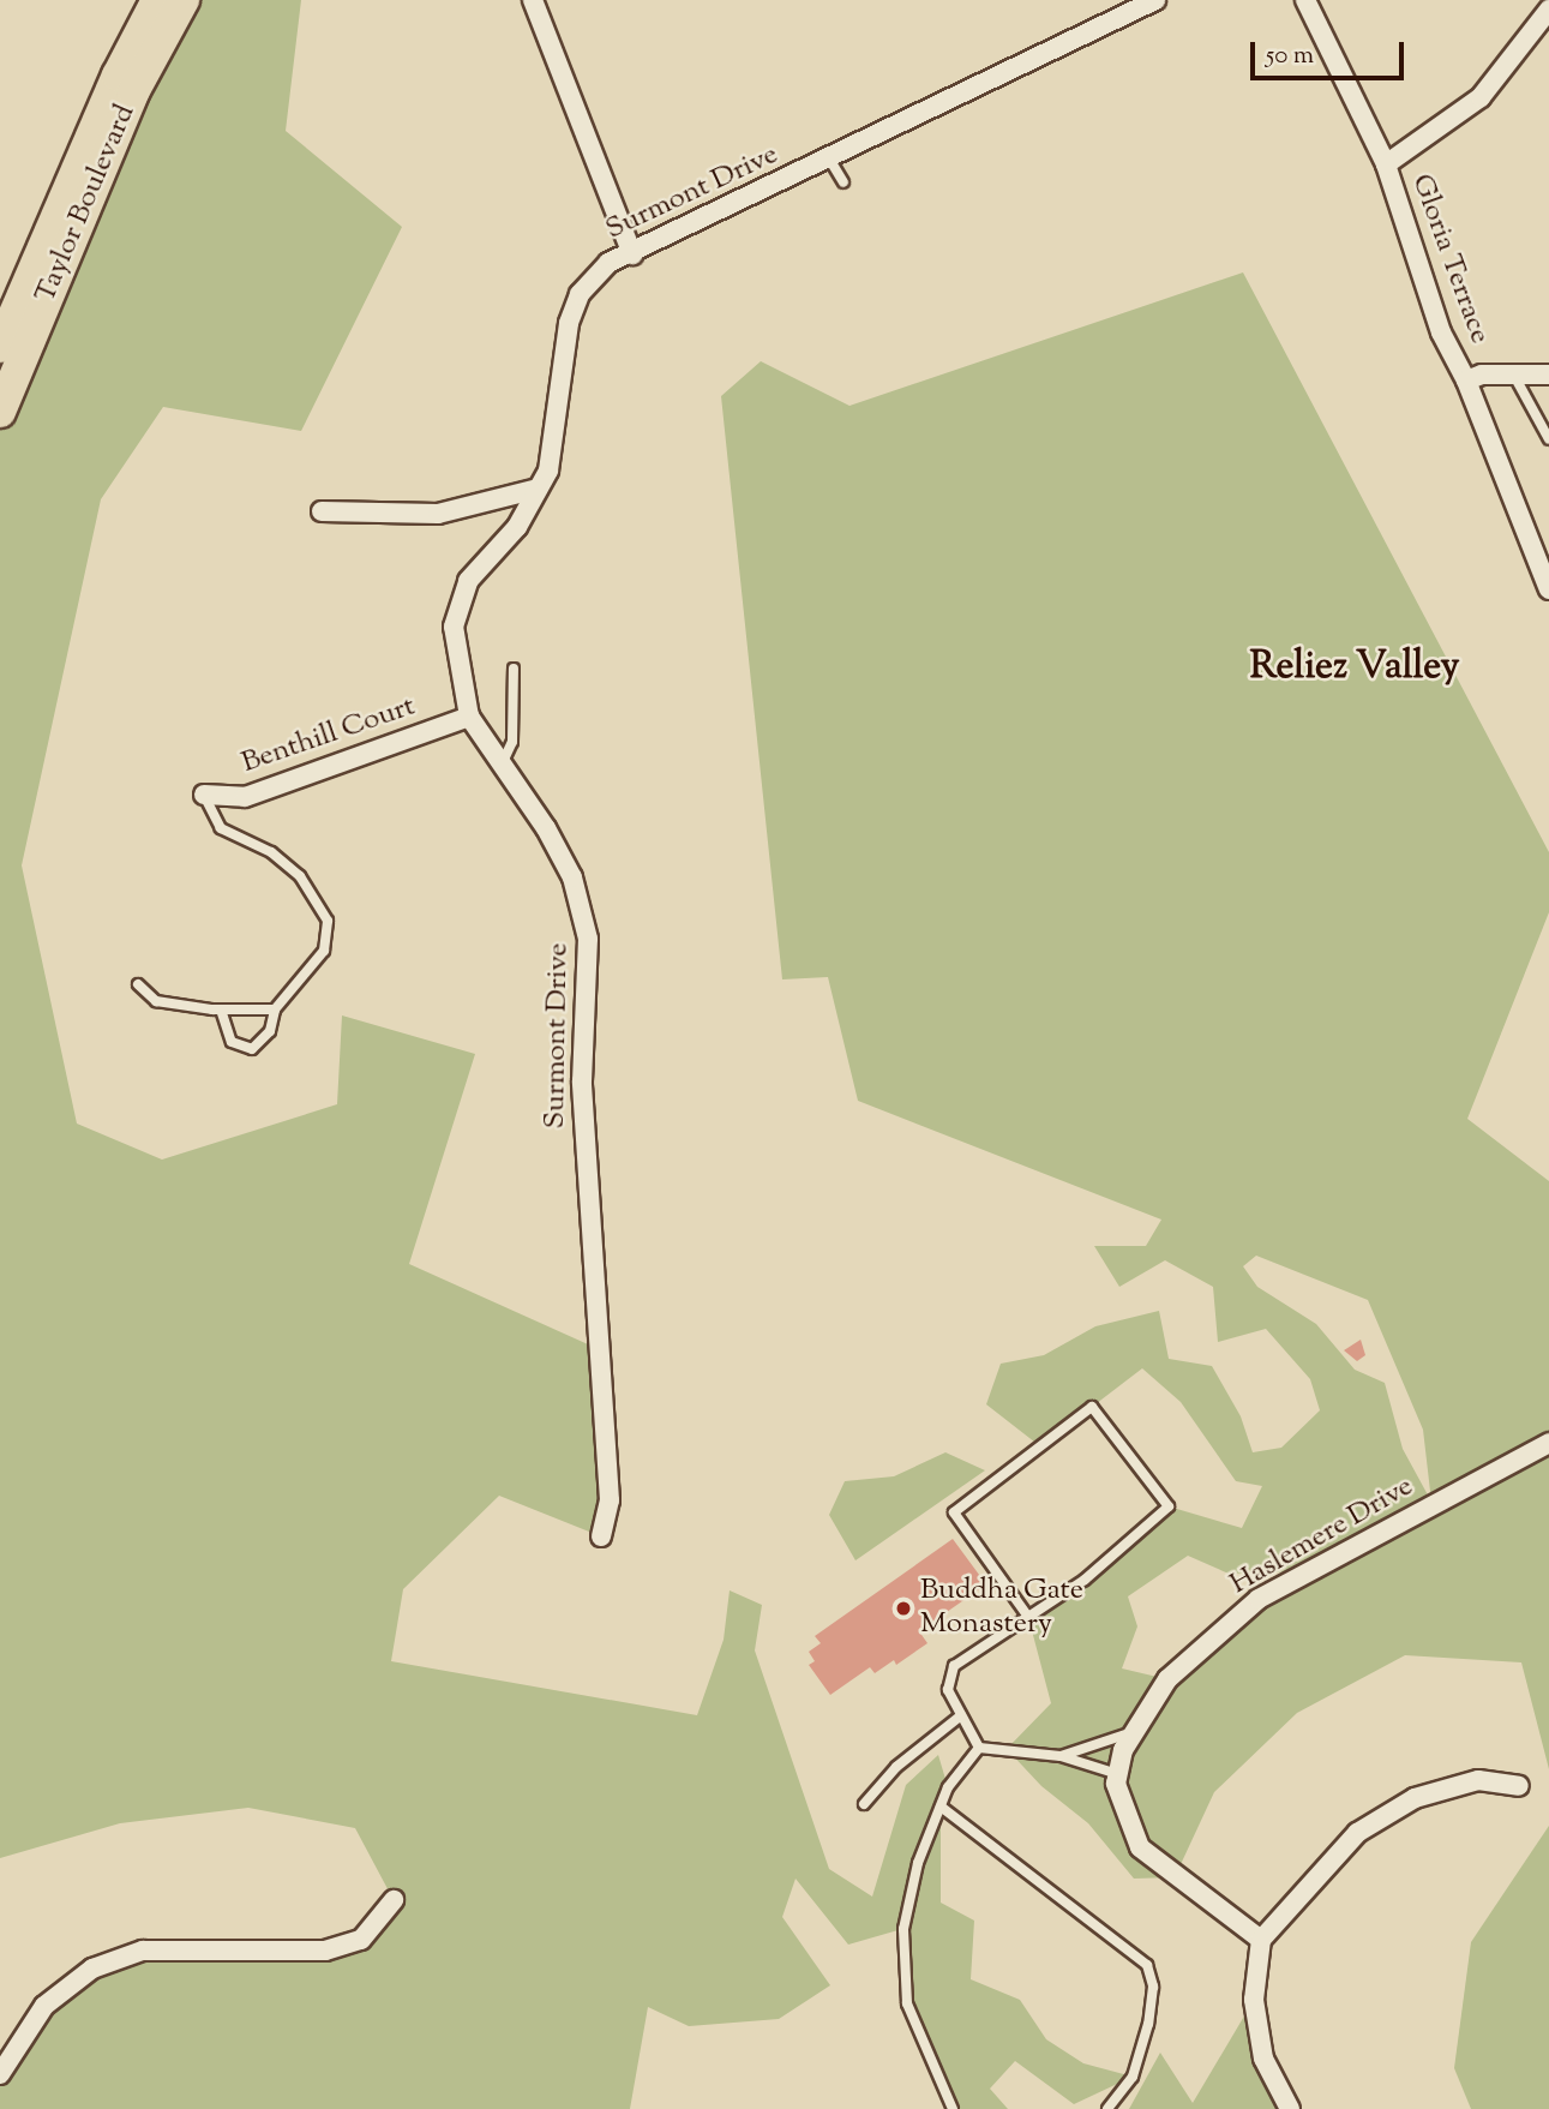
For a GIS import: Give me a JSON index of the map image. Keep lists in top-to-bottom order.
{
  "streets": {
    "main road": ["Taylor Boulevard"],
    "street": [
      "Surmont Drive",
      "Gloria Terrace",
      "Benthill Court",
      "Haslemere Drive"
    ]
  },
  "crossings": [
    ["Surmont Drive", "Benthill Court"]
  ],
  "districts": ["Reliez Valley"],
  "places": ["Buddha Gate Monastery"],
  "scale_bar": "50 m"
}
